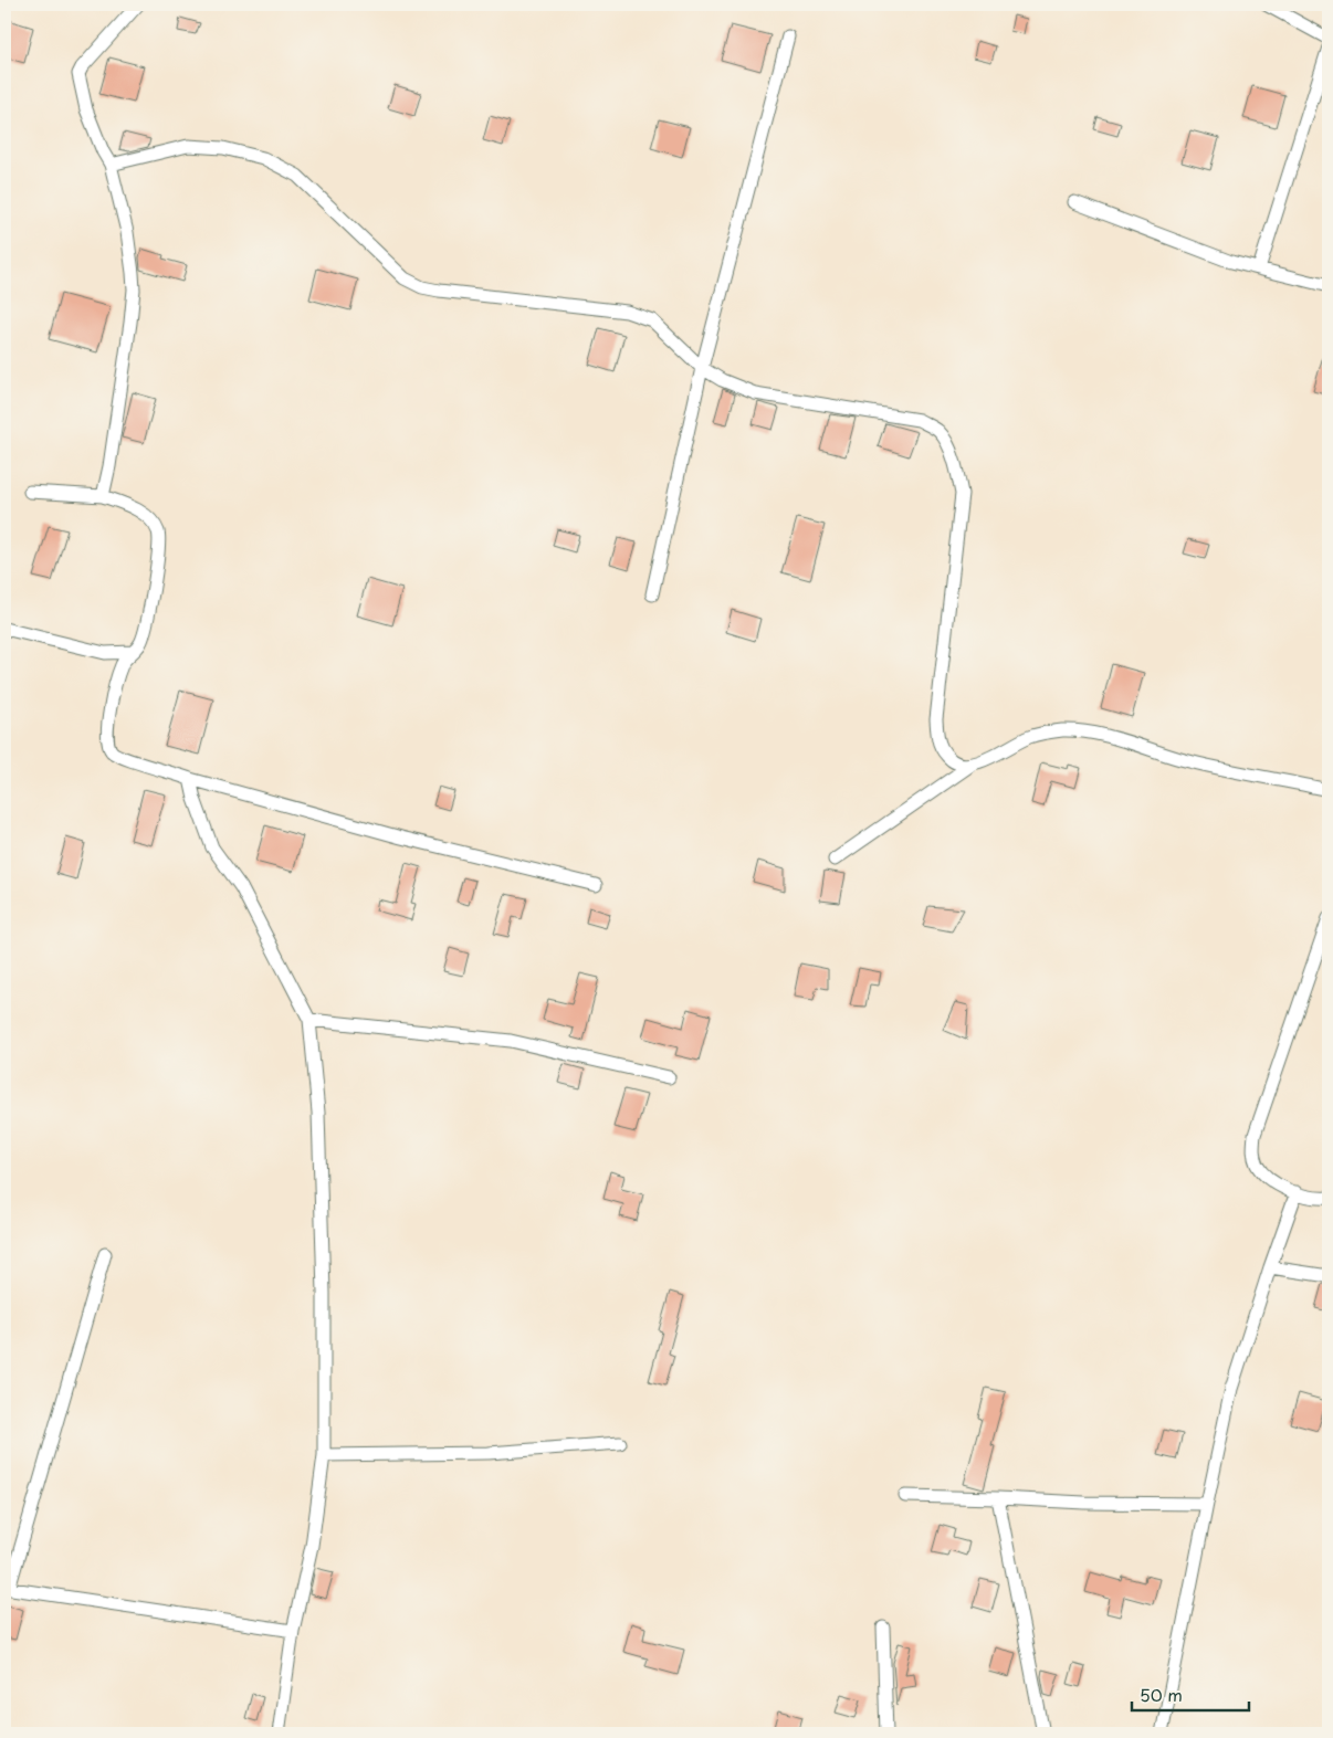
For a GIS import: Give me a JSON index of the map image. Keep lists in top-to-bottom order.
{
  "scale_bar": "50 m"
}
